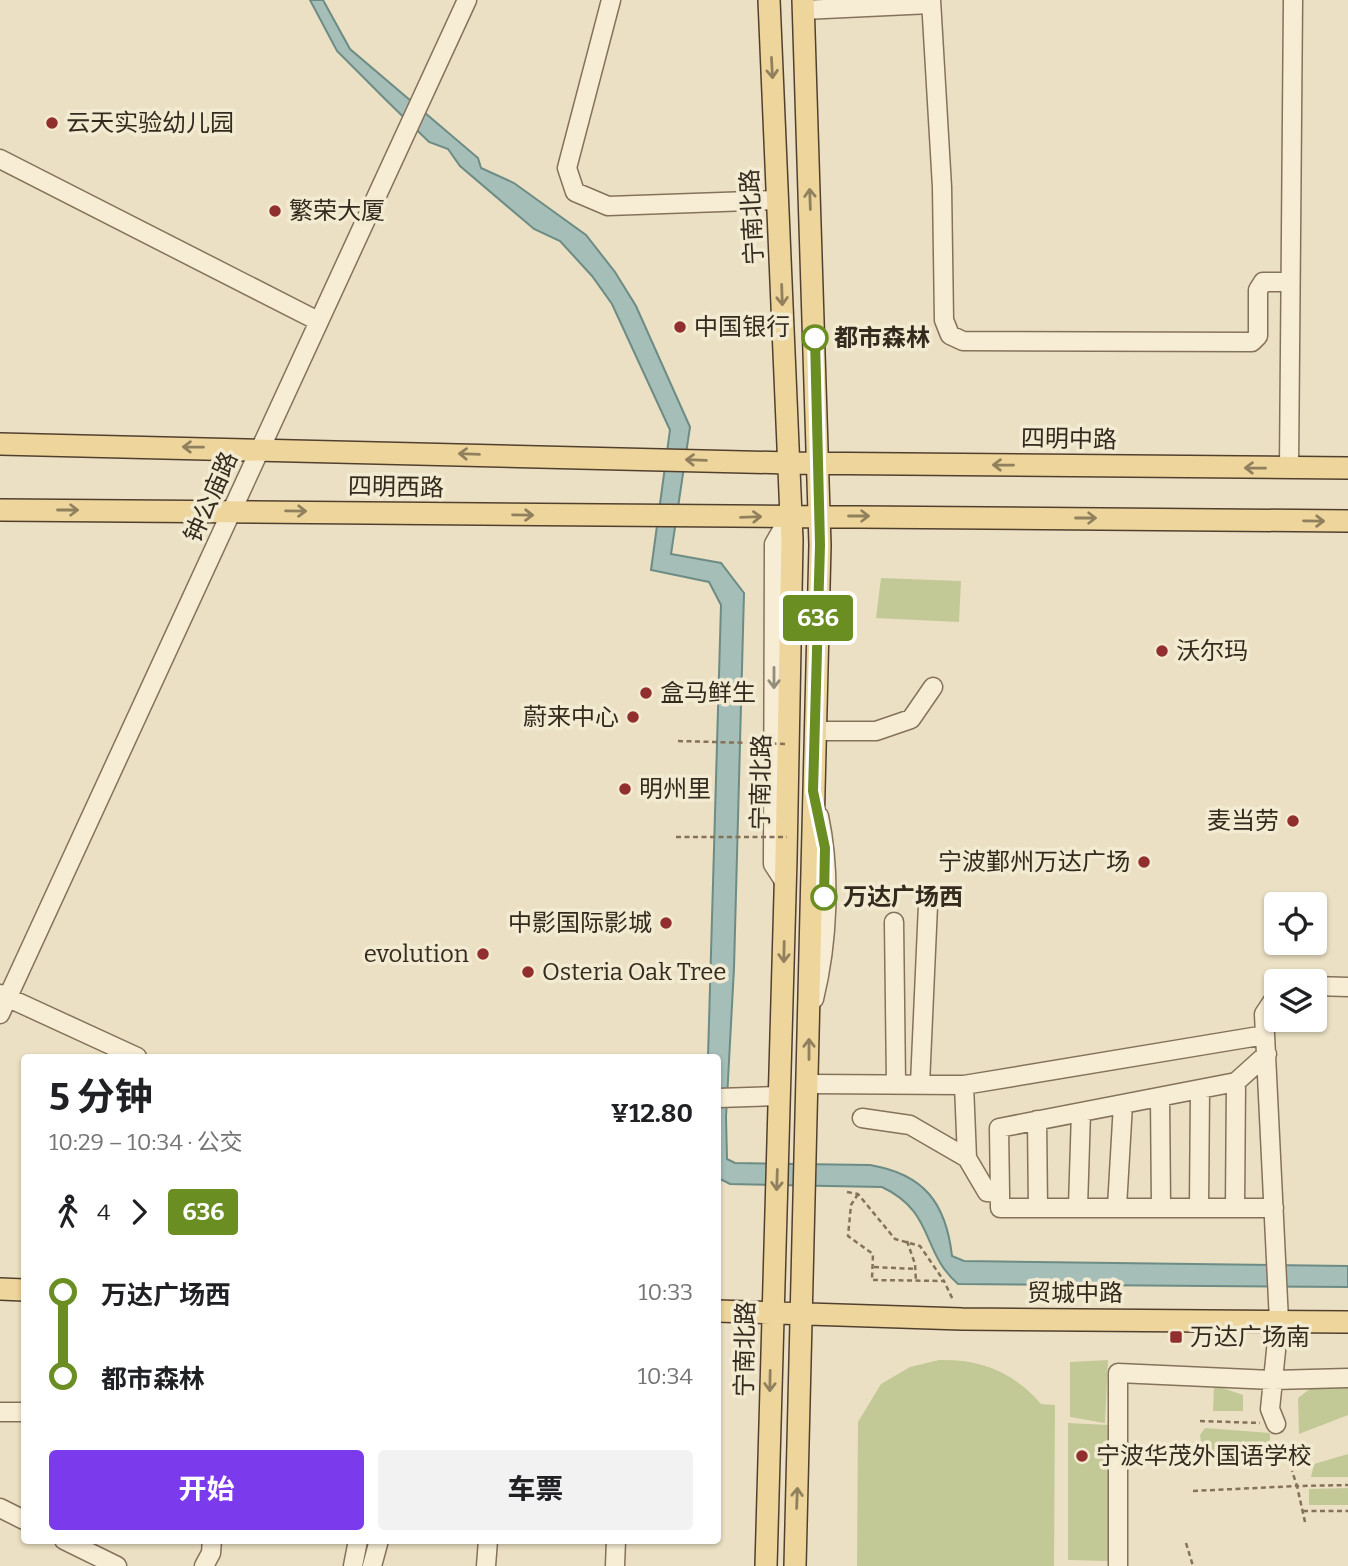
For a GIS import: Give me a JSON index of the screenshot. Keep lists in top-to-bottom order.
{
  "streets": {
    "main road": [
      "宁南北路",
      "四明中路",
      "四明西路",
      "贸城中路"
    ],
    "street": ["钟公庙路"]
  },
  "crossings": [
    ["宁南北路", "四明中路"],
    ["宁南北路", "四明西路"],
    ["宁南北路", "贸城中路"],
    ["四明中路", "四明西路"],
    ["四明西路", "钟公庙路"]
  ],
  "places": {
    "other": [
      "云天实验幼儿园",
      "繁荣大厦",
      "中国银行",
      "都市森林",
      "沃尔玛",
      "盒马鲜生",
      "蔚来中心",
      "明州里",
      "麦当劳",
      "宁波鄞州万达广场",
      "万达广场西",
      "中影国际影城",
      "evolution",
      "Osteria Oak Tree",
      "宁波华茂外国语学校"
    ],
    "transit": ["万达广场南"]
  },
  "lines": ["bus line 636"],
  "page": {
    "on_map": "636",
    "heading": ["5 分钟", "10:29 – 10:34 · 公交", "¥12.80"],
    "legs": ["4", "636"],
    "list": [
      {
        "name": "万达广场西",
        "value": "10:33"
      },
      {
        "name": "都市森林",
        "value": "10:34"
      }
    ],
    "buttons": ["开始", "车票"]
  }
}
